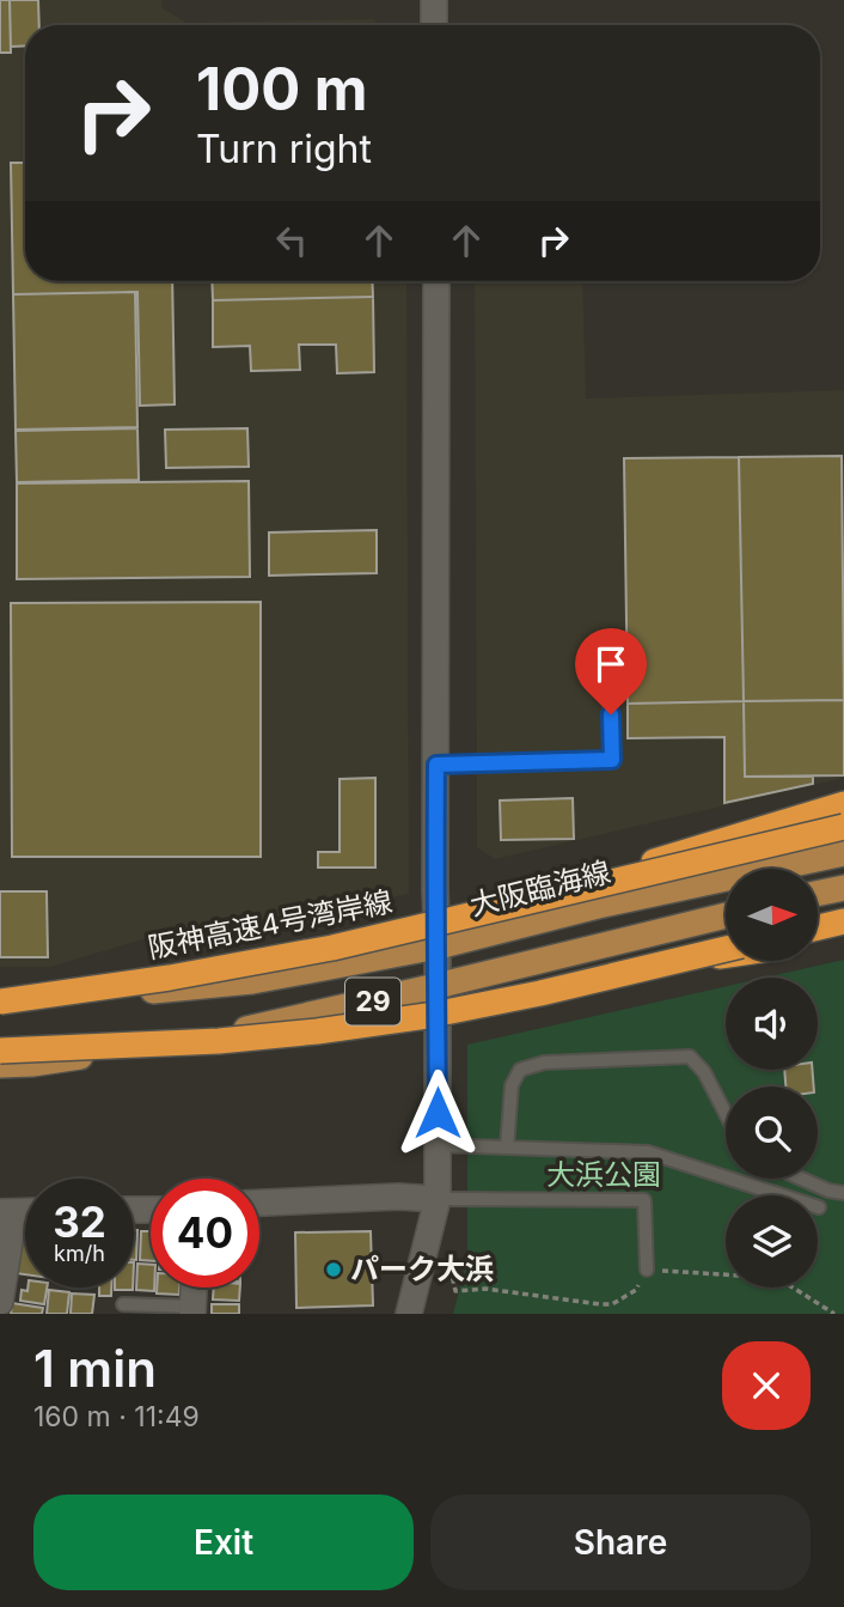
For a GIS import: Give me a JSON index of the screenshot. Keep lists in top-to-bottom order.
{
  "streets": {
    "highway": ["阪神高速4号湾岸線"],
    "main road": ["大阪臨海線", "29"]
  },
  "parks": ["大浜公園"],
  "places": ["パーク大浜"],
  "north": "right",
  "page": {
    "turn": ["100 m", "Turn right"],
    "speed": "32 km/h",
    "limit": "40",
    "heading": ["1 min", "160 m · 11:49"],
    "buttons": ["Exit", "Share"]
  }
}
